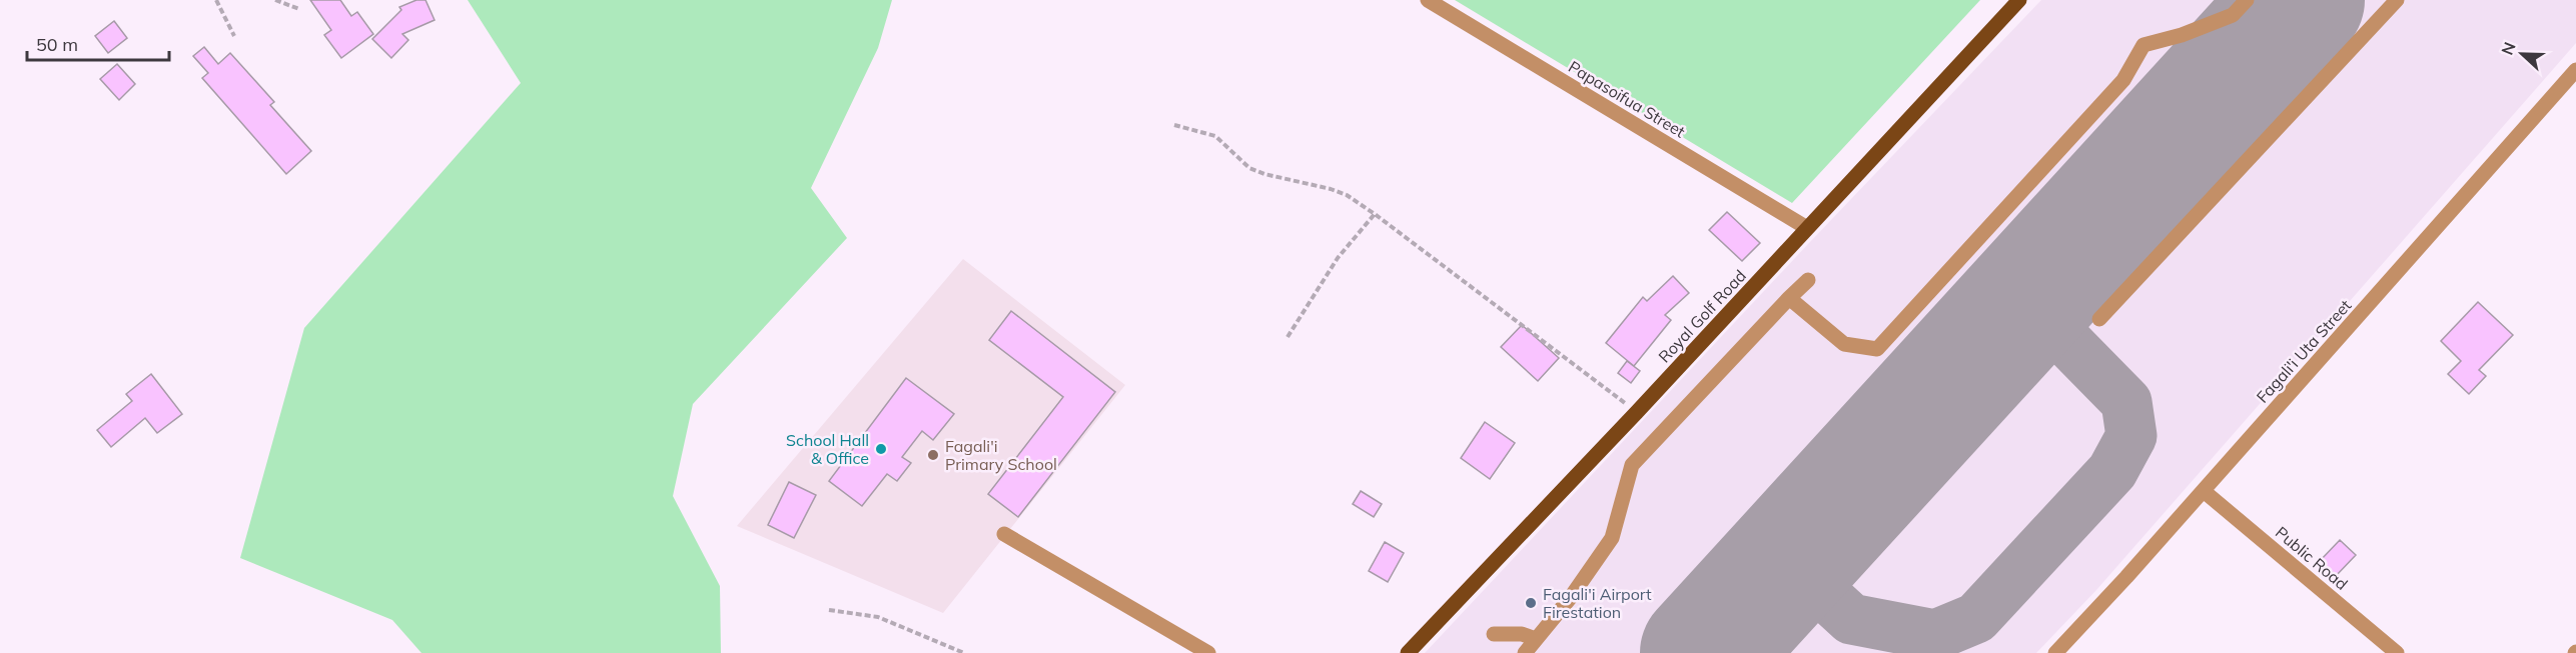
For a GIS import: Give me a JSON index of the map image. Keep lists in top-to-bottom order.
{
  "streets": {
    "main road": ["Royal Golf Road"],
    "street": ["Papasoifua Street", "Fagali'i Uta Street", "Public Road"]
  },
  "crossings": [
    ["Papasoifua Street", "Royal Golf Road"],
    ["Fagali'i Uta Street", "Public Road"]
  ],
  "places": ["School Hall & Office", "Fagali'i Primary School", "Fagali'i Airport Firestation"],
  "scale_bar": "50 m",
  "north": "left"
}
